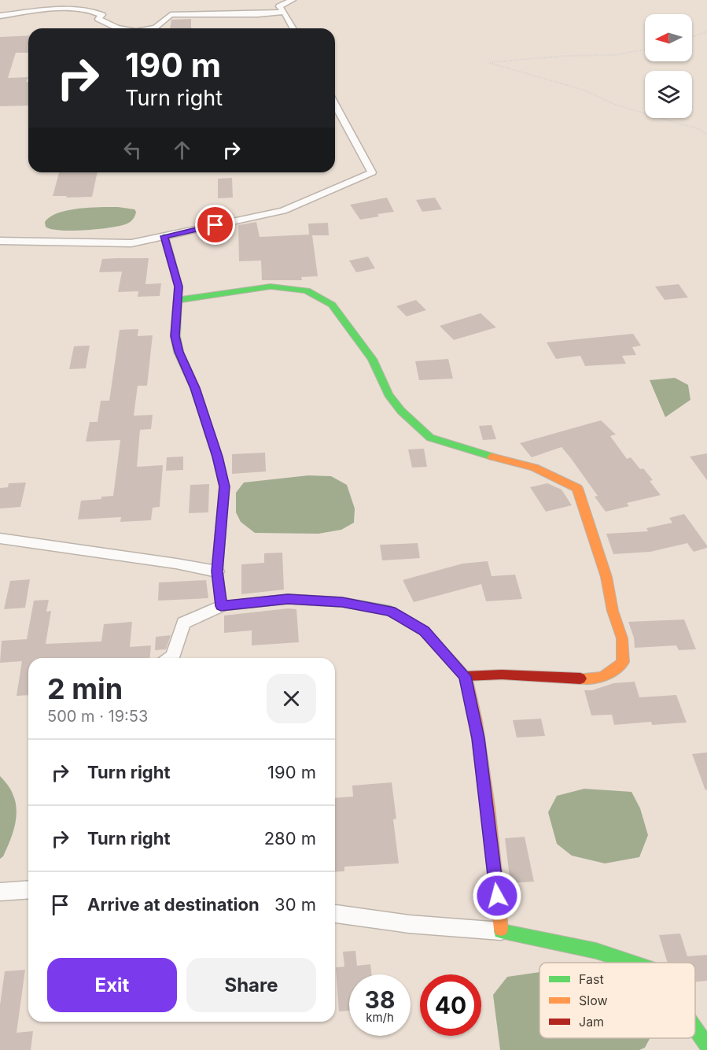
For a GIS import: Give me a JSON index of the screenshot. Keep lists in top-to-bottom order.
{
  "legend": ["Fast", "Slow", "Jam"],
  "north": "left",
  "page": {
    "turn": ["190 m", "Turn right"],
    "heading": ["2 min", "500 m · 19:53"],
    "list": [
      {
        "name": "Turn right",
        "value": "190 m"
      },
      {
        "name": "Turn right",
        "value": "280 m"
      },
      {
        "name": "Arrive at destination",
        "value": "30 m"
      }
    ],
    "buttons": ["Exit", "Share"],
    "speed": "38 km/h",
    "limit": "40"
  }
}
